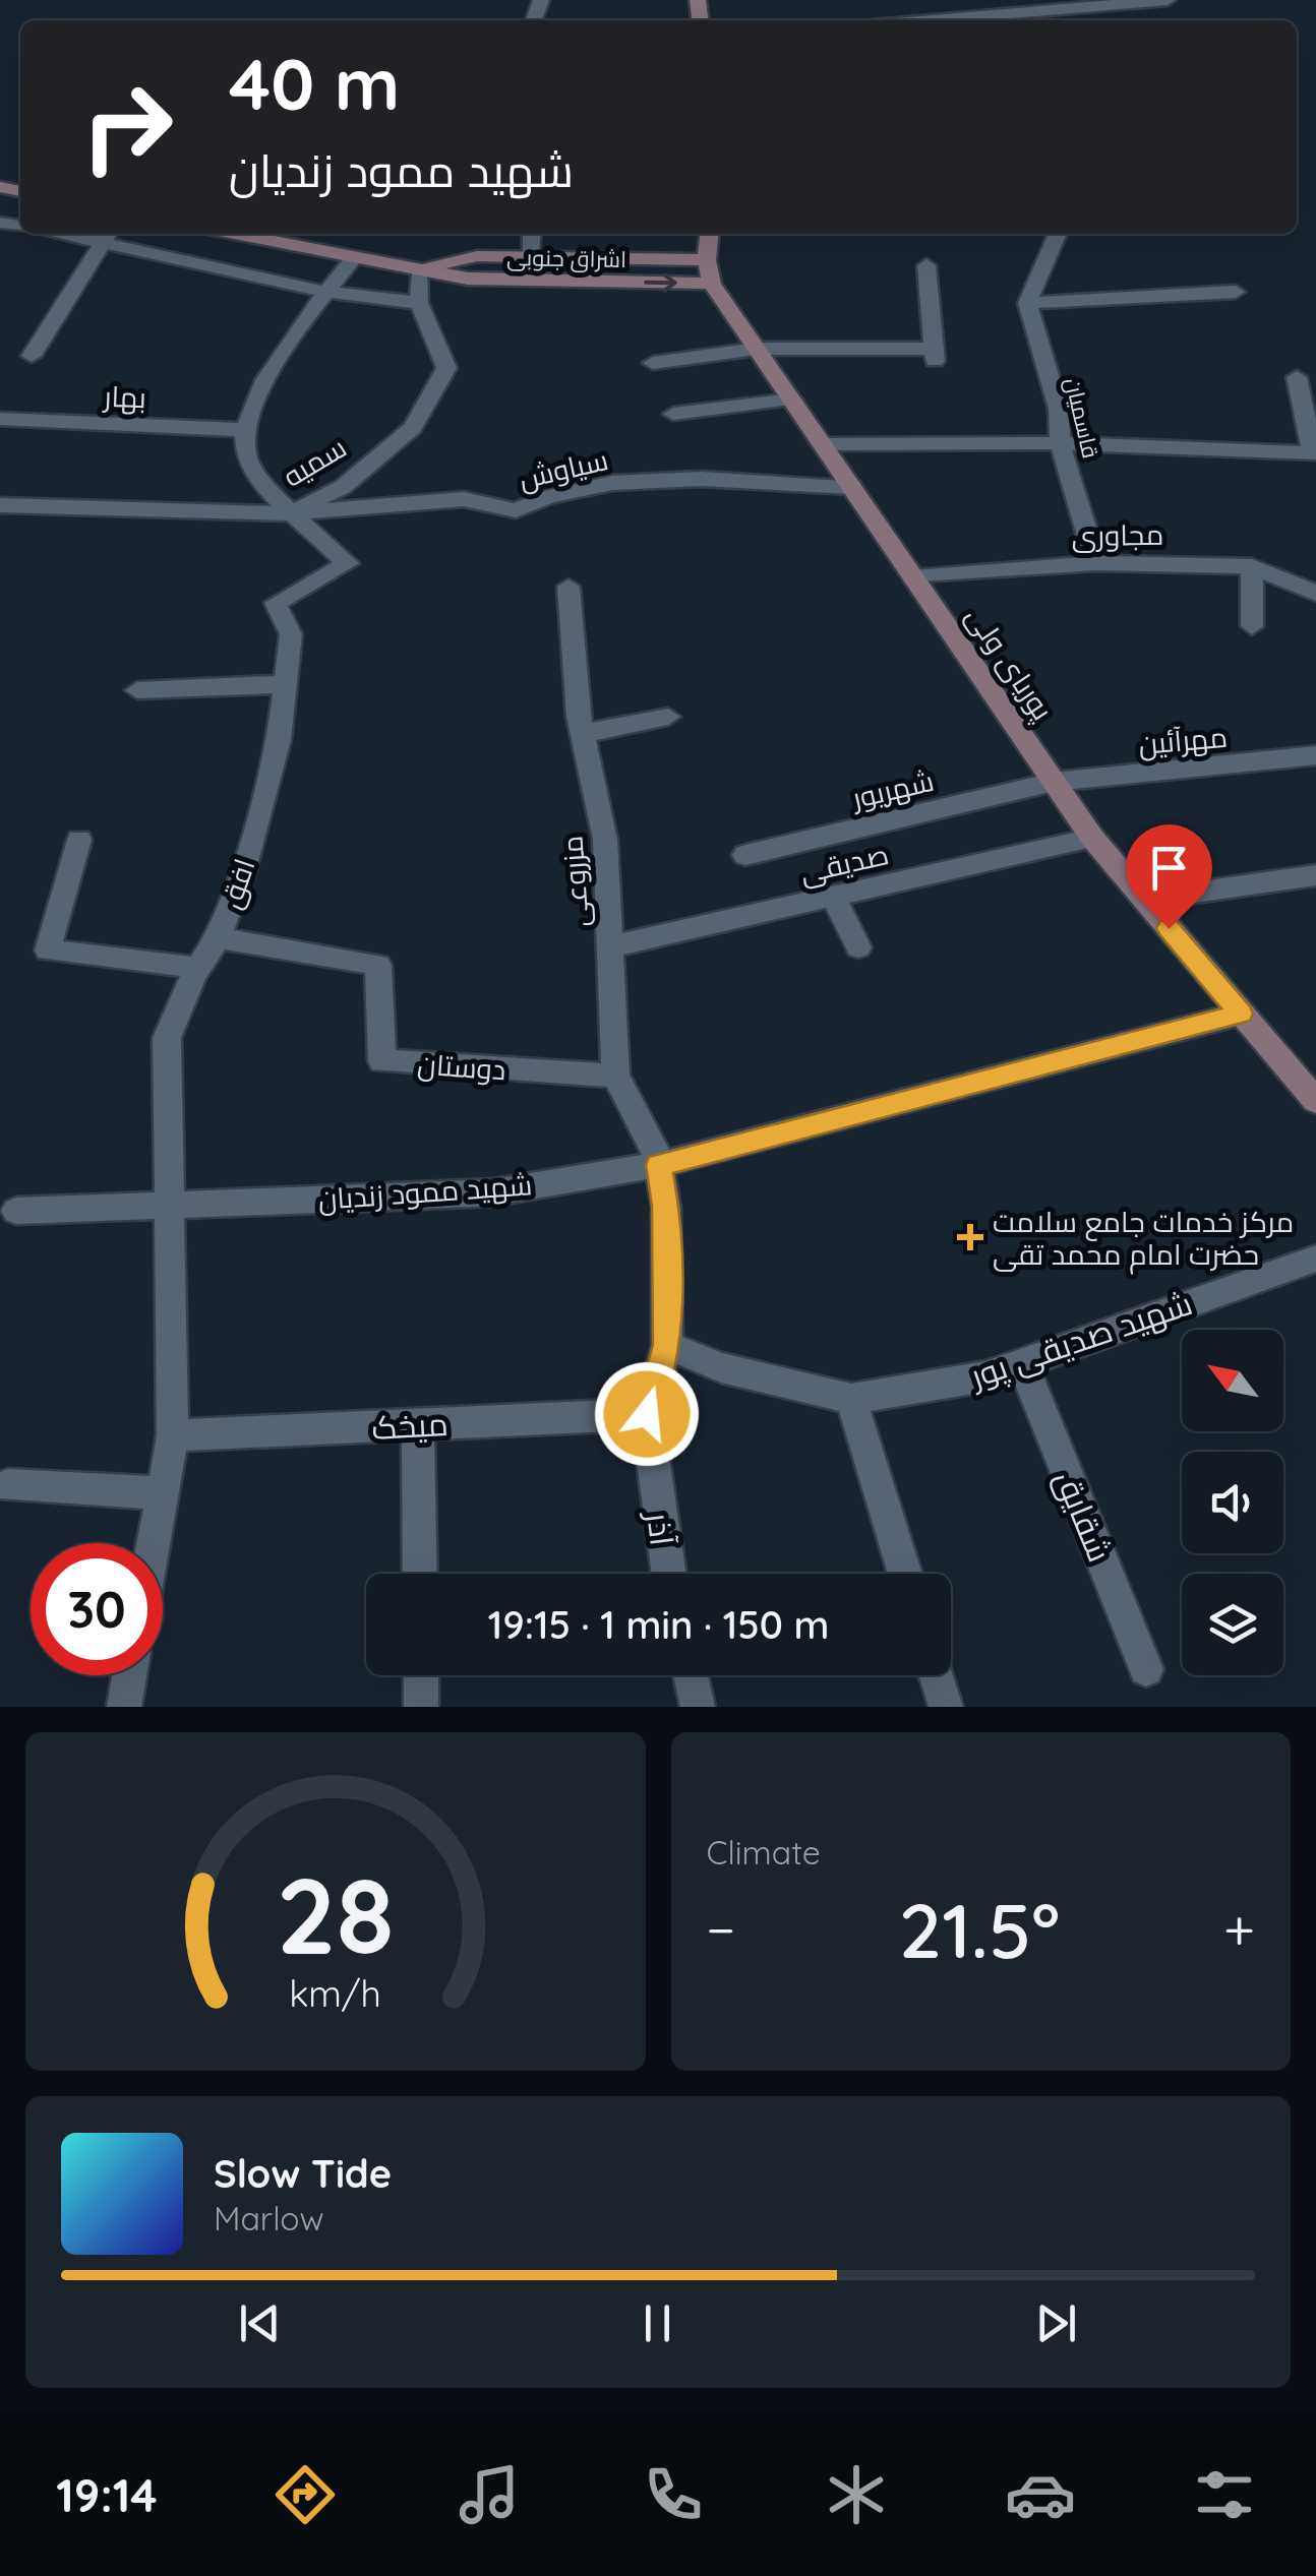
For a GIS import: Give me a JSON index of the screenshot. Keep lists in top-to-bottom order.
{
  "streets": {
    "main road": ["اشراق جنوبی", "پوریای ولی"],
    "street": [
      "بهار",
      "قاسمیان",
      "سمیه",
      "سیاوش",
      "مجاوری",
      "مهرآئین",
      "شهریور",
      "صدیقی",
      "مزروعی",
      "افق",
      "دوستان",
      "شهید ممود زندیان",
      "شهید صدیقی پور",
      "میخک",
      "شقایق",
      "آذر"
    ]
  },
  "crossings": [
    ["اشراق جنوبی", "سمیه"],
    ["اشراق جنوبی", "پوریای ولی"],
    ["بهار", "سمیه"],
    ["بهار", "سیاوش"],
    ["بهار", "افق"],
    ["قاسمیان", "مجاوری"],
    ["سمیه", "سیاوش"],
    ["سمیه", "افق"],
    ["سیاوش", "پوریای ولی"],
    ["سیاوش", "افق"],
    ["مجاوری", "پوریای ولی"],
    ["پوریای ولی", "مهرآئین"],
    ["پوریای ولی", "شهریور"],
    ["پوریای ولی", "صدیقی"],
    ["پوریای ولی", "شهید ممود زندیان"],
    ["مهرآئین", "شهریور"],
    ["صدیقی", "مزروعی"],
    ["مزروعی", "دوستان"],
    ["مزروعی", "شهید ممود زندیان"],
    ["مزروعی", "آذر"],
    ["افق", "دوستان"],
    ["افق", "شهید ممود زندیان"],
    ["افق", "میخک"],
    ["شهید ممود زندیان", "آذر"],
    ["شهید صدیقی پور", "شقایق"],
    ["شهید صدیقی پور", "آذر"],
    ["میخک", "آذر"]
  ],
  "places": {
    "health": ["مرکز خدمات جامع سلامت حضرت امام محمد تقی"]
  },
  "north": "top left",
  "page": {
    "turn": ["40 m", "شهید ممود زندیان"],
    "limit": "30",
    "trip": "19:15 · 1 min · 150 m",
    "tile": "Climate",
    "heat": ["−", "21.5°", "+"],
    "song": ["Slow Tide", "Marlow"],
    "tabs": "19:14",
    "gauge": ["28", "km/h"]
  }
}
